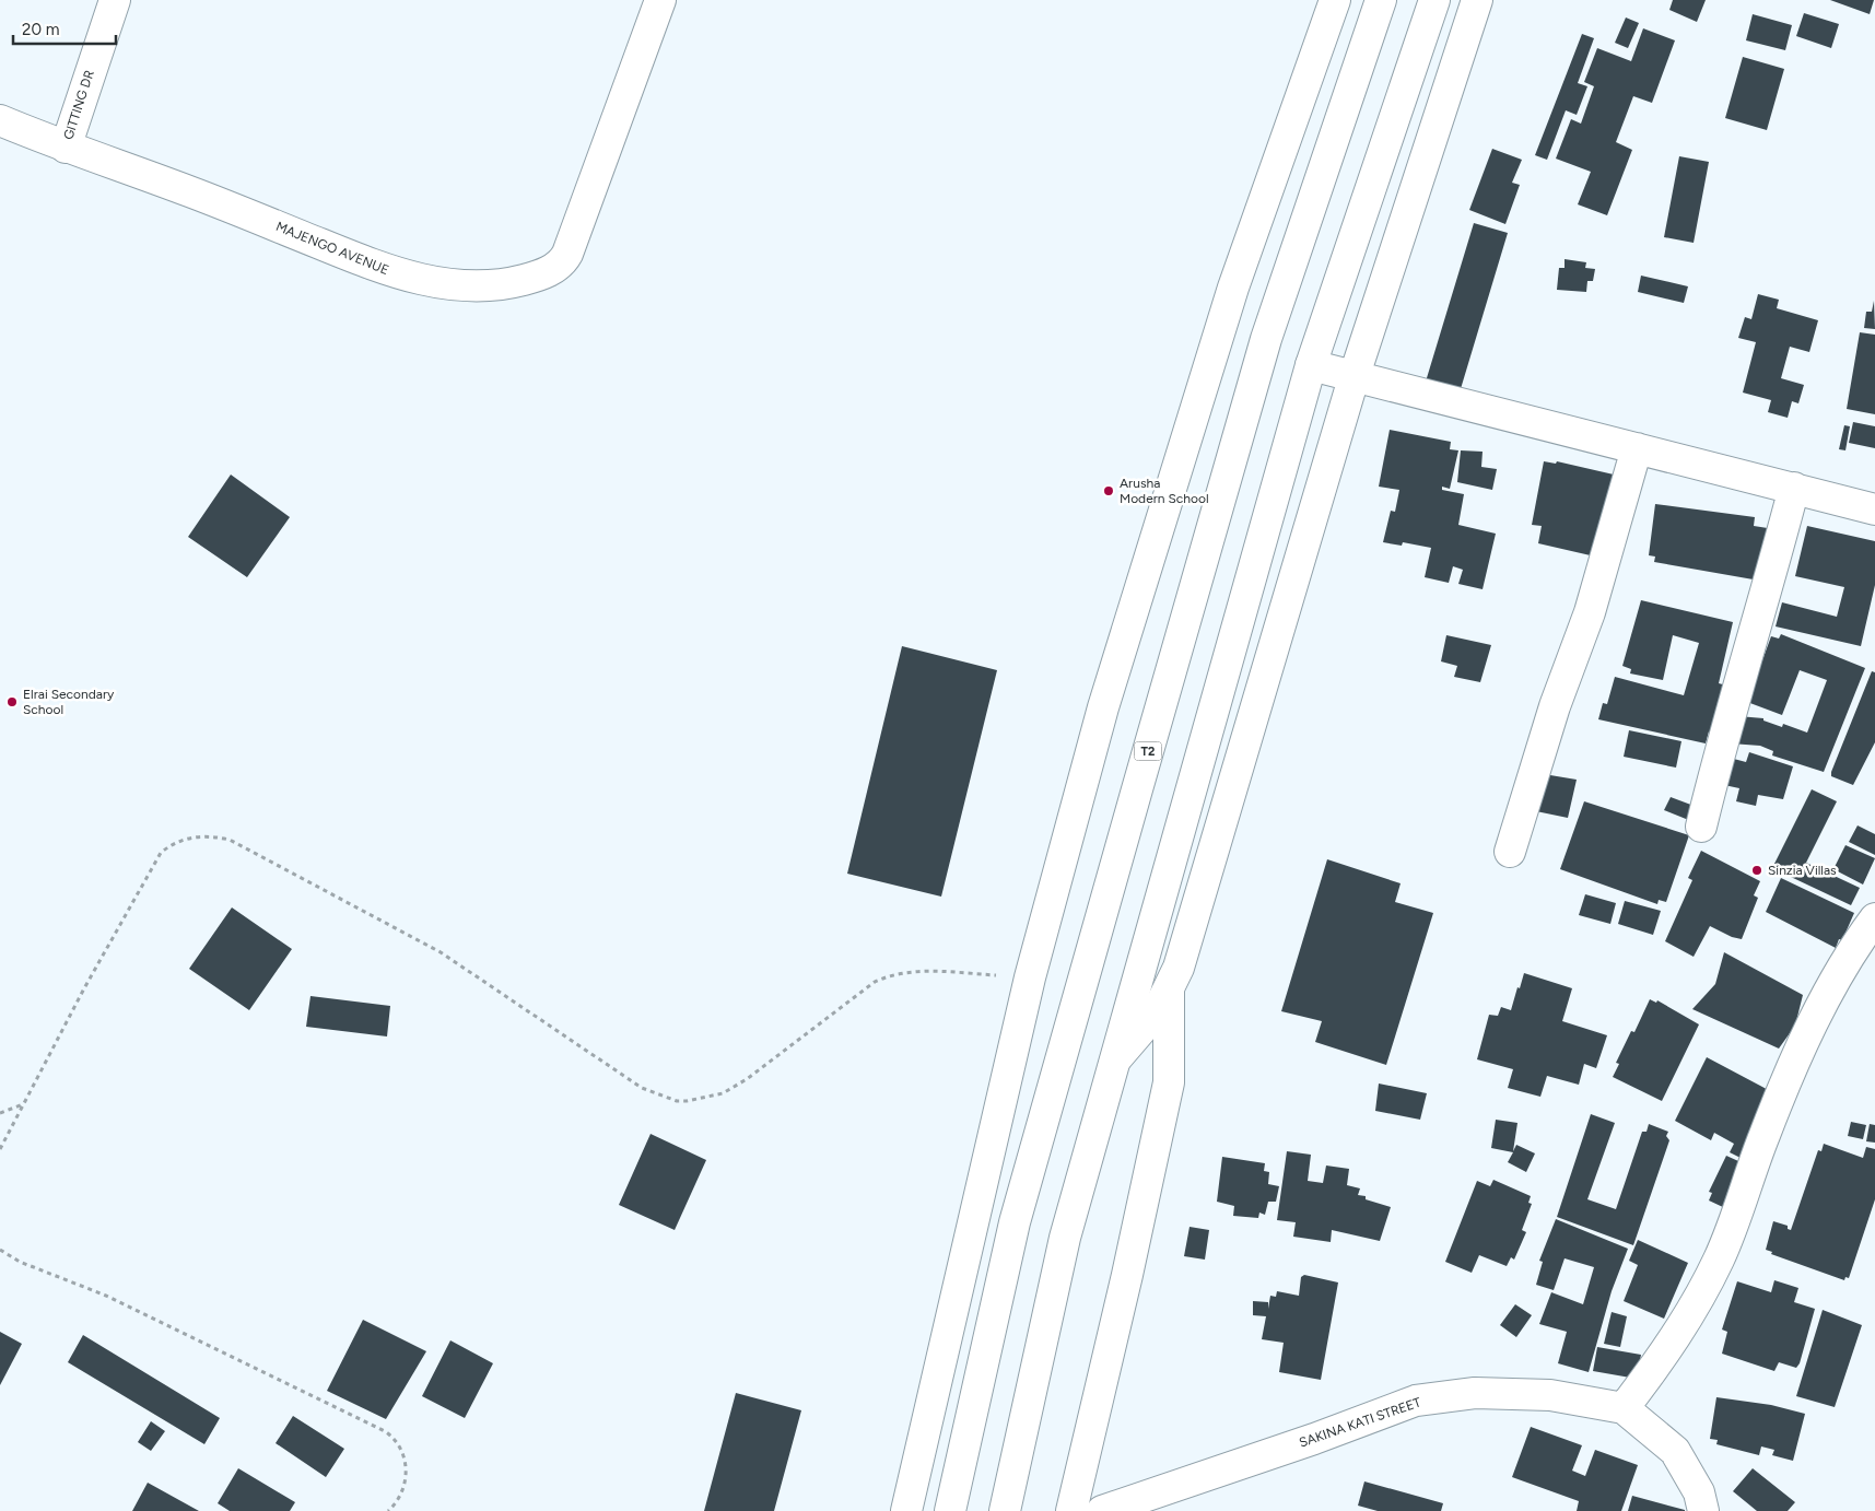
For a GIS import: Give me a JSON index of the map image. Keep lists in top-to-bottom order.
{
  "streets": {
    "main road": [
      "GITTING DR",
      "MAJENGO AVENUE",
      "T2",
      "SAKINA KATI STREET"
    ]
  },
  "crossings": [
    ["GITTING DR", "MAJENGO AVENUE"]
  ],
  "places": ["Arusha Modern School", "Elrai Secondary School", "Sinzia Villas"],
  "scale_bar": "20 m"
}
